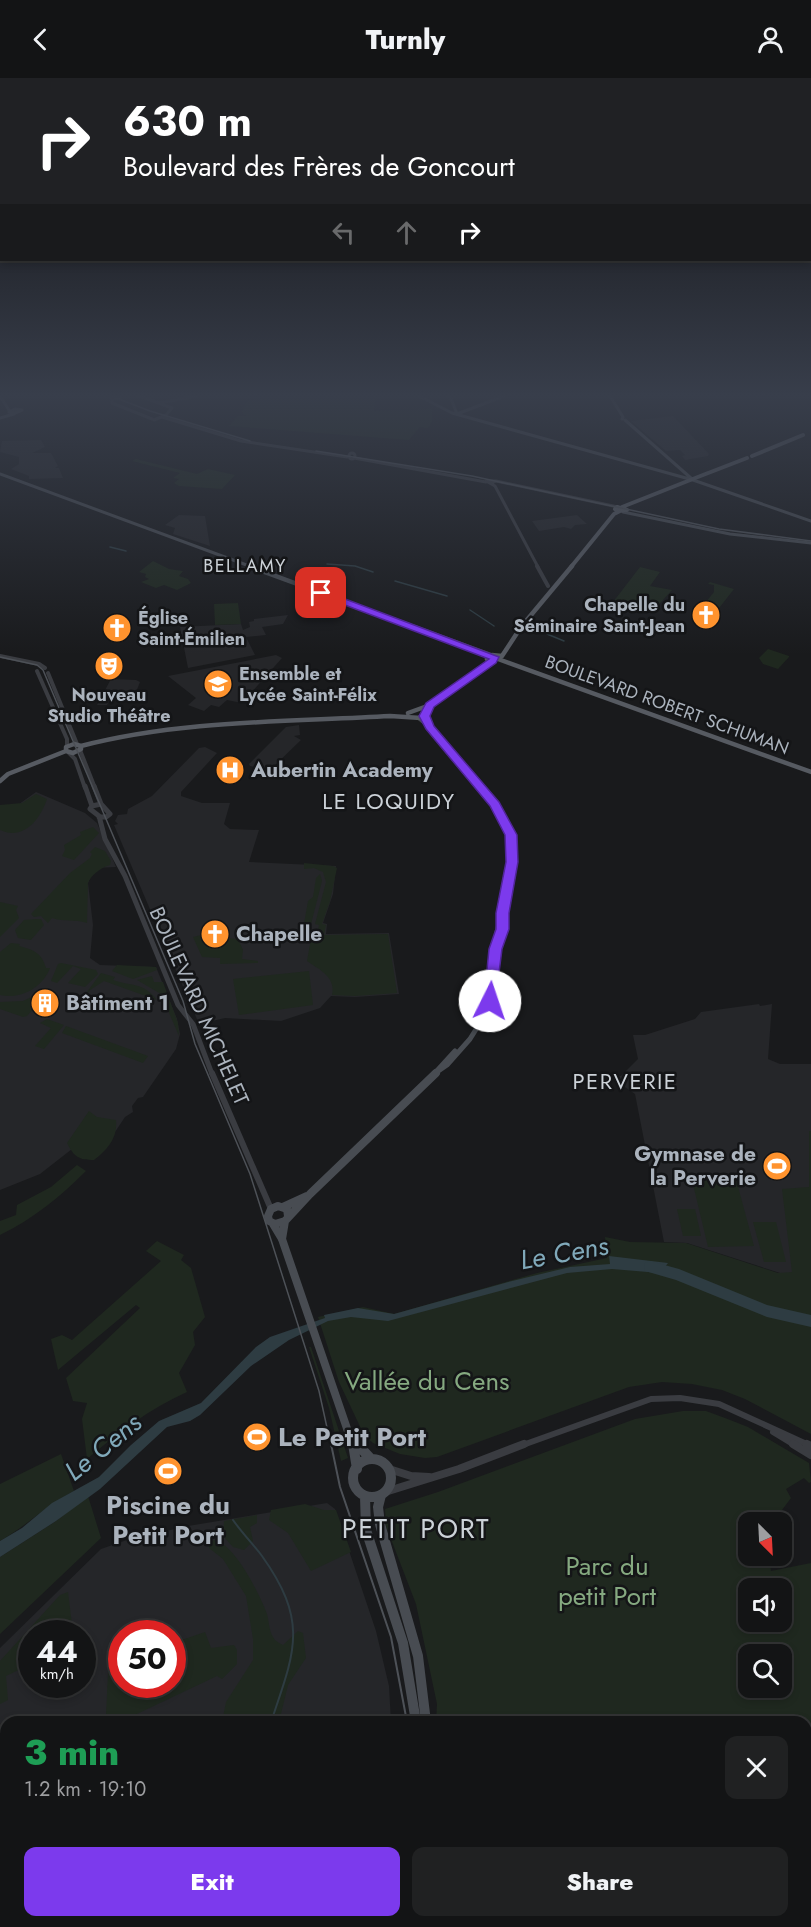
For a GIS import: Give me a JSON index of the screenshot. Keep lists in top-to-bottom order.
{
  "streets": {
    "main road": ["BOULEVARD ROBERT SCHUMAN"],
    "street": ["BOULEVARD MICHELET"]
  },
  "districts": [
    "BELLAMY",
    "LE LOQUIDY",
    "PERVERIE",
    "PETIT PORT"
  ],
  "water": ["Le Cens"],
  "parks": ["Vallée du Cens", "Parc du petit Port"],
  "places": {
    "church": ["Chapelle du Séminaire Saint-Jean", "Église Saint-Émilien", "Chapelle"],
    "theatre": ["Nouveau Studio Théâtre"],
    "school or university": ["Ensemble et Lycée Saint-Félix"],
    "hospital": ["Aubertin Academy"],
    "building": ["Bâtiment 1"],
    "sports": ["Gymnase de la Perverie", "Le Petit Port", "Piscine du Petit Port"]
  },
  "north": "bottom right",
  "page": {
    "header": "Turnly",
    "turn": ["630 m", "Boulevard des Frères de Goncourt"],
    "speed": "44 km/h",
    "limit": "50",
    "heading": ["3 min", "1.2 km · 19:10"],
    "buttons": ["Exit", "Share"]
  }
}
